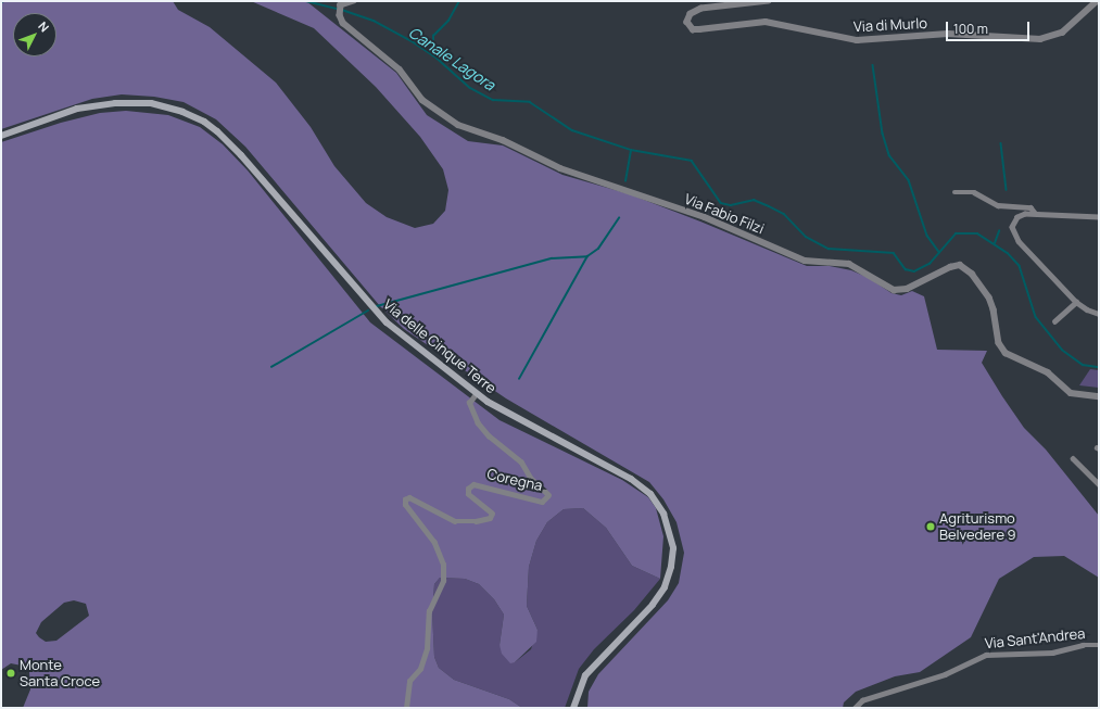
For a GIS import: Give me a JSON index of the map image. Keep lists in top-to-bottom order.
{
  "streets": {
    "main road": ["Via delle Cinque Terre"],
    "street": [
      "Via di Murlo",
      "Via Fabio Filzi",
      "Coregna",
      "Via Sant'Andrea"
    ]
  },
  "crossings": [
    ["Via delle Cinque Terre", "Coregna"]
  ],
  "water": ["Canale Lagora"],
  "places": ["Agriturismo Belvedere 9", "Monte Santa Croce"],
  "scale_bar": "100 m",
  "north": "top right"
}
